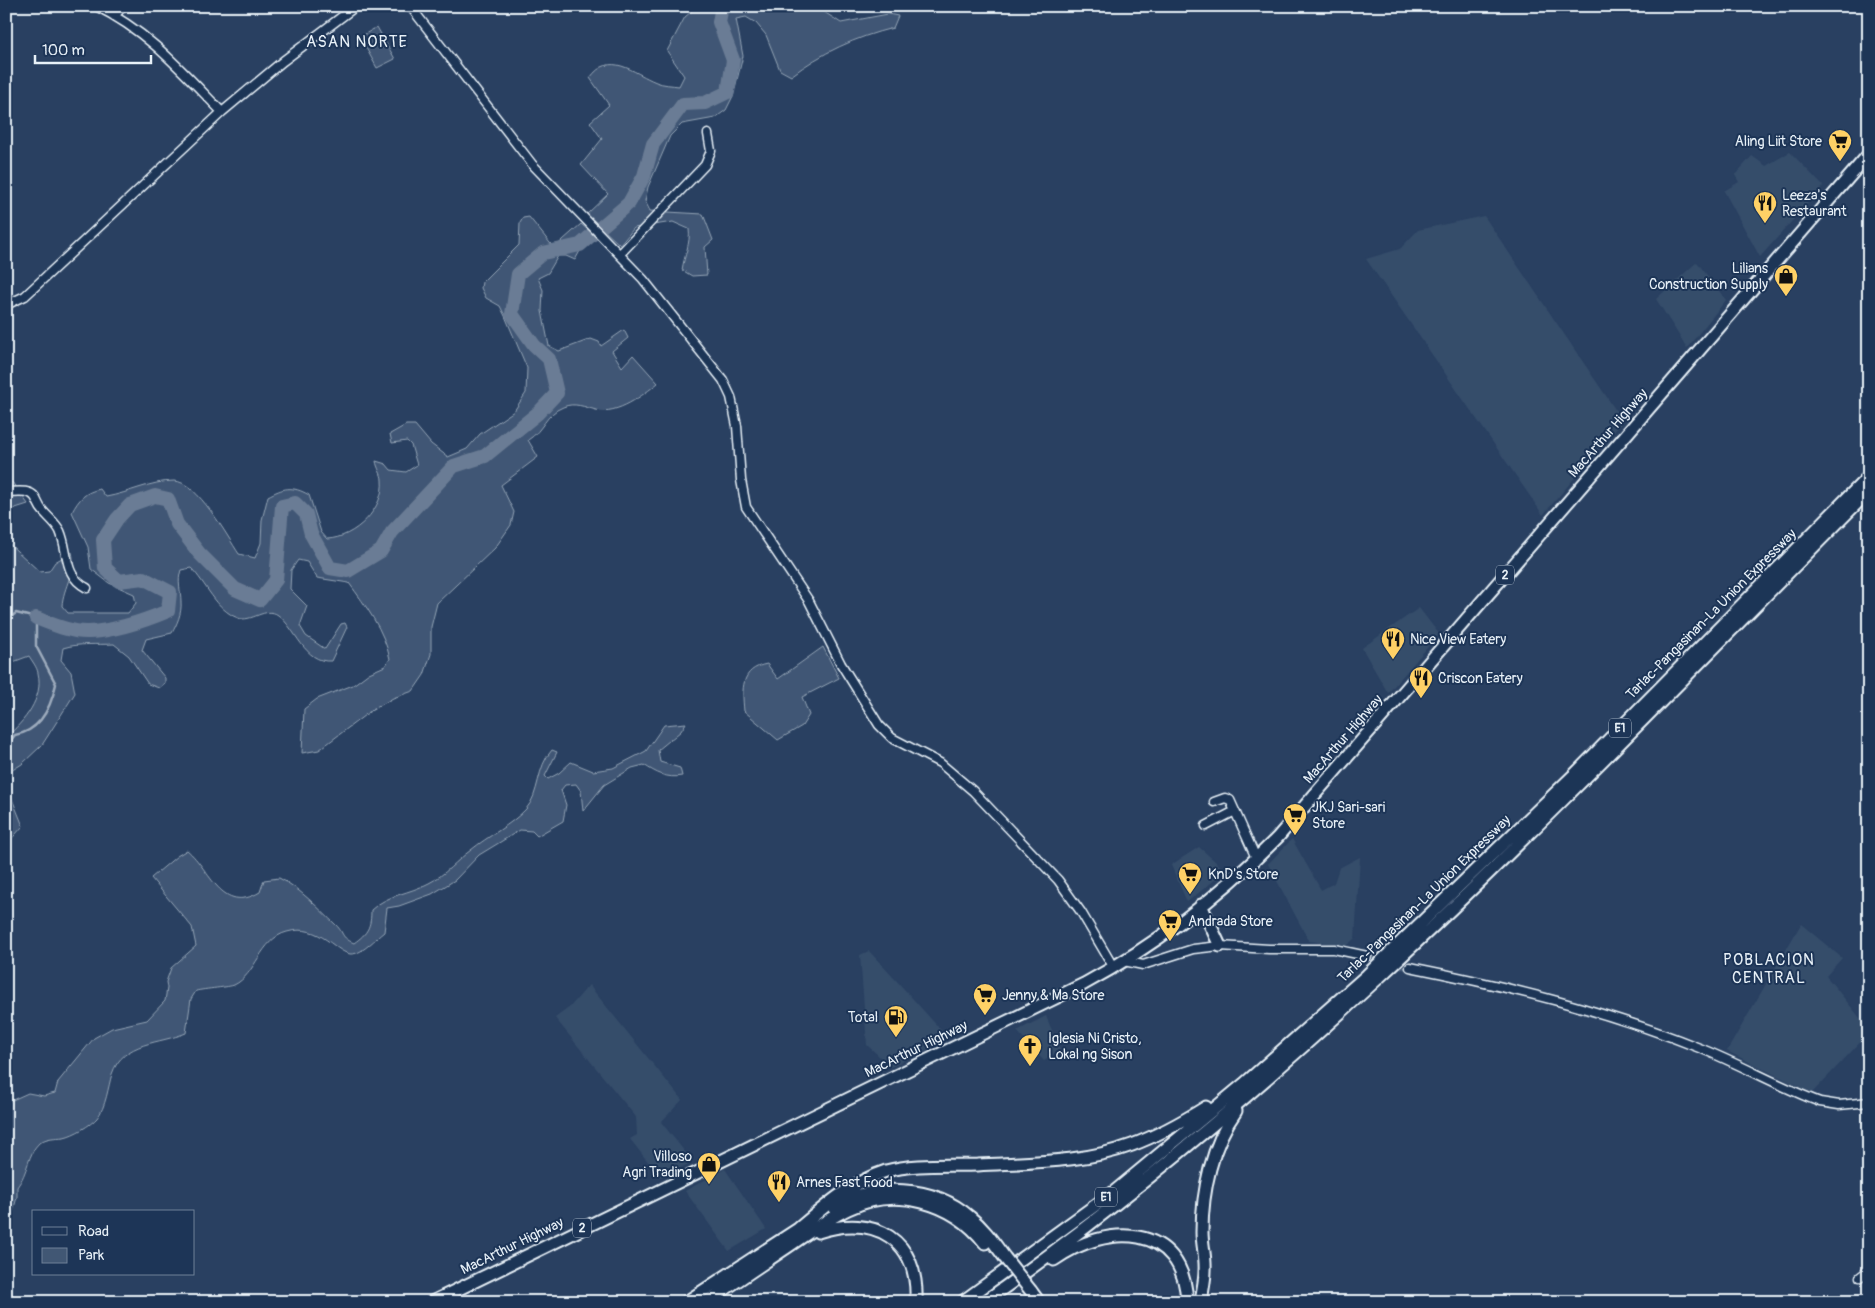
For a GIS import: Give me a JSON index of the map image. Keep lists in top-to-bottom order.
{
  "streets": {
    "highway": [
      "MacArthur Highway",
      "2",
      "Tarlac-Pangasinan-La Union Expressway",
      "E1"
    ]
  },
  "districts": ["ASAN NORTE", "POBLACION CENTRAL"],
  "places": {
    "supermarket": [
      "Aling Liit Store",
      "JKJ Sari-sari Store",
      "KnD's Store",
      "Andrada Store",
      "Jenny & Ma Store"
    ],
    "restaurant": [
      "Leeza's Restaurant",
      "Nice View Eatery",
      "Criscon Eatery",
      "Arnes Fast Food"
    ],
    "shop": ["Lilians Construction Supply", "Villoso Agri Trading"],
    "fuel station": ["Total"],
    "church": ["Iglesia Ni Cristo, Lokal ng Sison"]
  },
  "legend": ["Road", "Park"],
  "scale_bar": "100 m"
}
